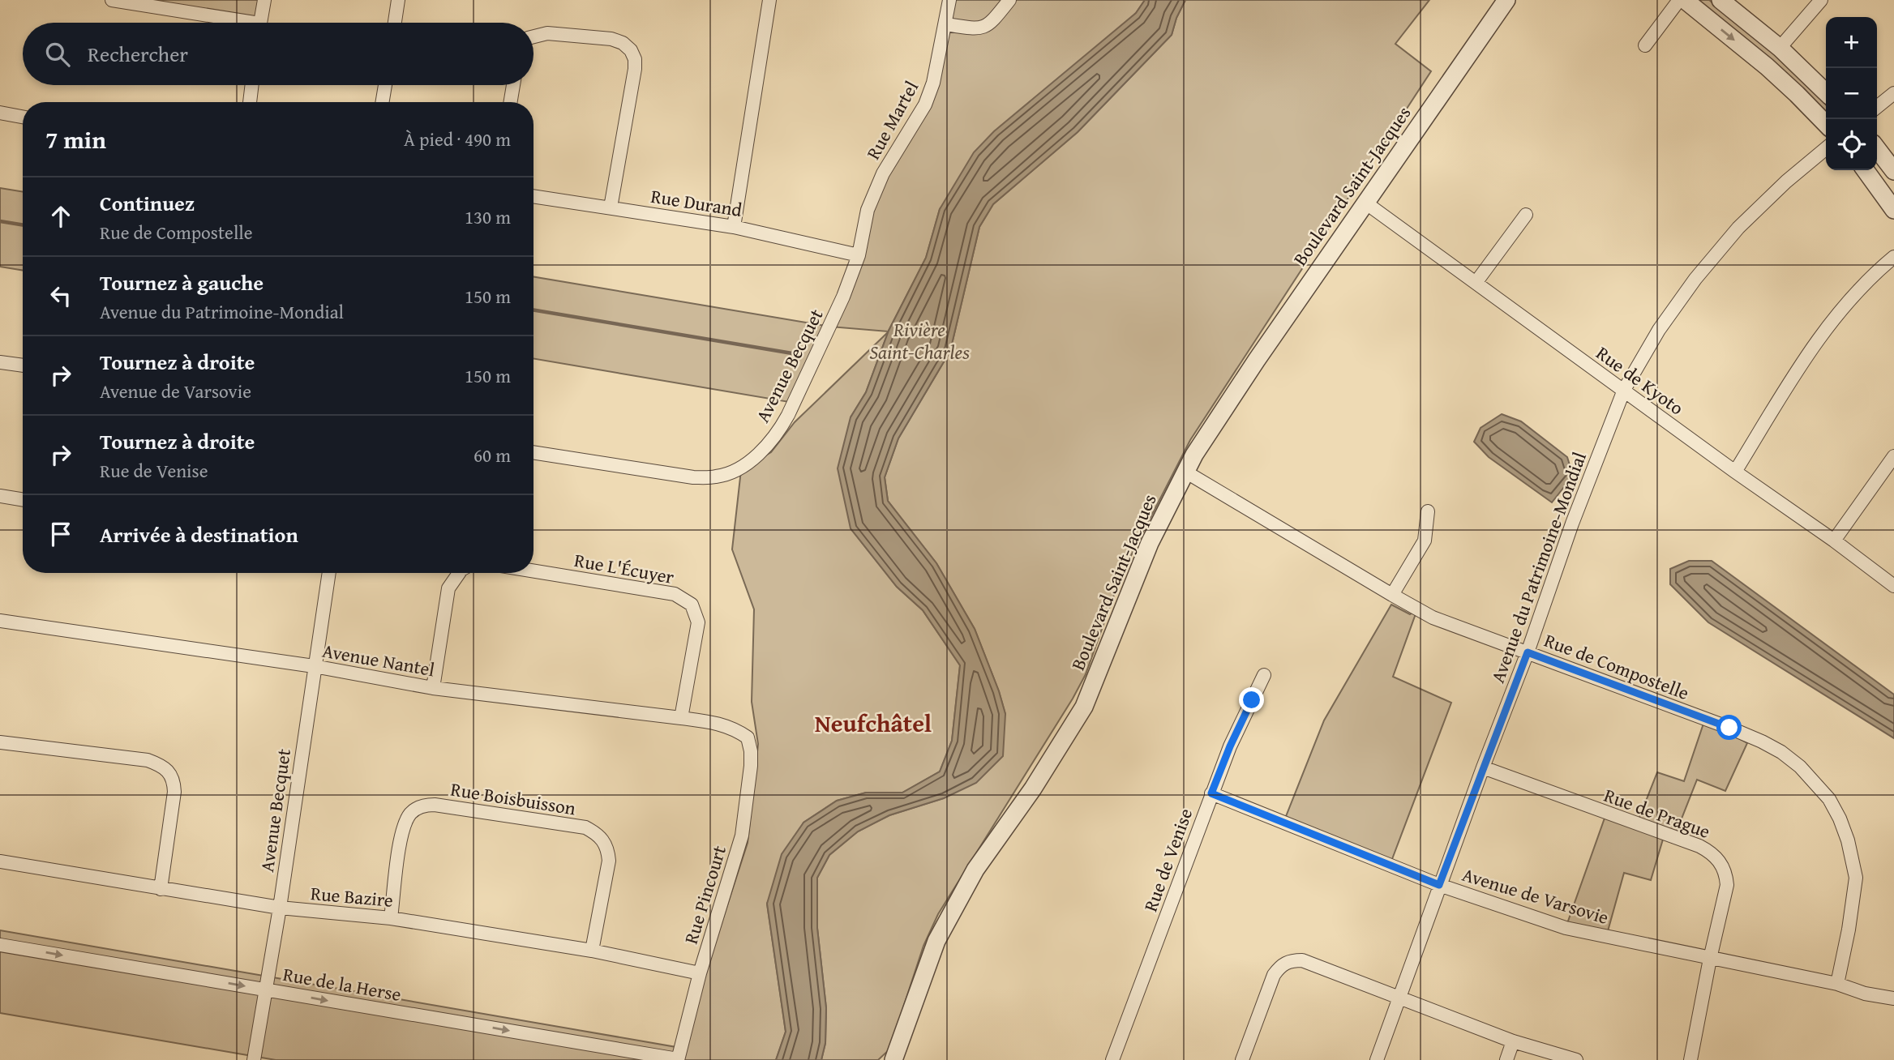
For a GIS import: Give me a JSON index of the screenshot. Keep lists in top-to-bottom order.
{
  "streets": {
    "street": [
      "Rue Martel",
      "Boulevard Saint-Jacques",
      "Rue Durand",
      "Avenue Becquet",
      "Rue de Kyoto",
      "Avenue du Patrimoine-Mondial",
      "Rue L'Écuyer",
      "Avenue Nantel",
      "Rue de Compostelle",
      "Rue Boisbuisson",
      "Rue de Prague",
      "Rue de Venise",
      "Rue Pincourt",
      "Avenue de Varsovie",
      "Rue Bazire",
      "Rue de la Herse"
    ]
  },
  "crossings": [
    ["Rue Martel", "Rue Durand"],
    ["Rue Martel", "Avenue Becquet"],
    ["Boulevard Saint-Jacques", "Rue de Kyoto"],
    ["Boulevard Saint-Jacques", "Rue de Compostelle"],
    ["Rue Durand", "Avenue Becquet"],
    ["Avenue Becquet", "Avenue Nantel"],
    ["Avenue Becquet", "Rue Bazire"],
    ["Avenue Becquet", "Rue de la Herse"],
    ["Rue de Kyoto", "Avenue du Patrimoine-Mondial"],
    ["Avenue du Patrimoine-Mondial", "Rue de Compostelle"],
    ["Avenue du Patrimoine-Mondial", "Rue de Prague"],
    ["Avenue du Patrimoine-Mondial", "Avenue de Varsovie"],
    ["Rue L'Écuyer", "Avenue Nantel"],
    ["Avenue Nantel", "Rue Pincourt"],
    ["Rue de Compostelle", "Avenue de Varsovie"],
    ["Rue Boisbuisson", "Rue Bazire"],
    ["Rue de Prague", "Avenue de Varsovie"],
    ["Rue de Venise", "Avenue de Varsovie"],
    ["Rue Pincourt", "Rue Bazire"],
    ["Rue Pincourt", "Rue de la Herse"]
  ],
  "one_way": ["Rue de la Herse"],
  "districts": ["Neufchâtel"],
  "water": ["Rivière Saint-Charles"],
  "page": {
    "map_buttons": ["+", "−"],
    "search": "Rechercher",
    "heading": ["7 min", "À pied · 490 m"],
    "list": [
      ["Continuez", "Rue de Compostelle", "130 m"],
      ["Tournez à gauche", "Avenue du Patrimoine-Mondial", "150 m"],
      ["Tournez à droite", "Avenue de Varsovie", "150 m"],
      ["Tournez à droite", "Rue de Venise", "60 m"],
      "Arrivée à destination"
    ]
  }
}
